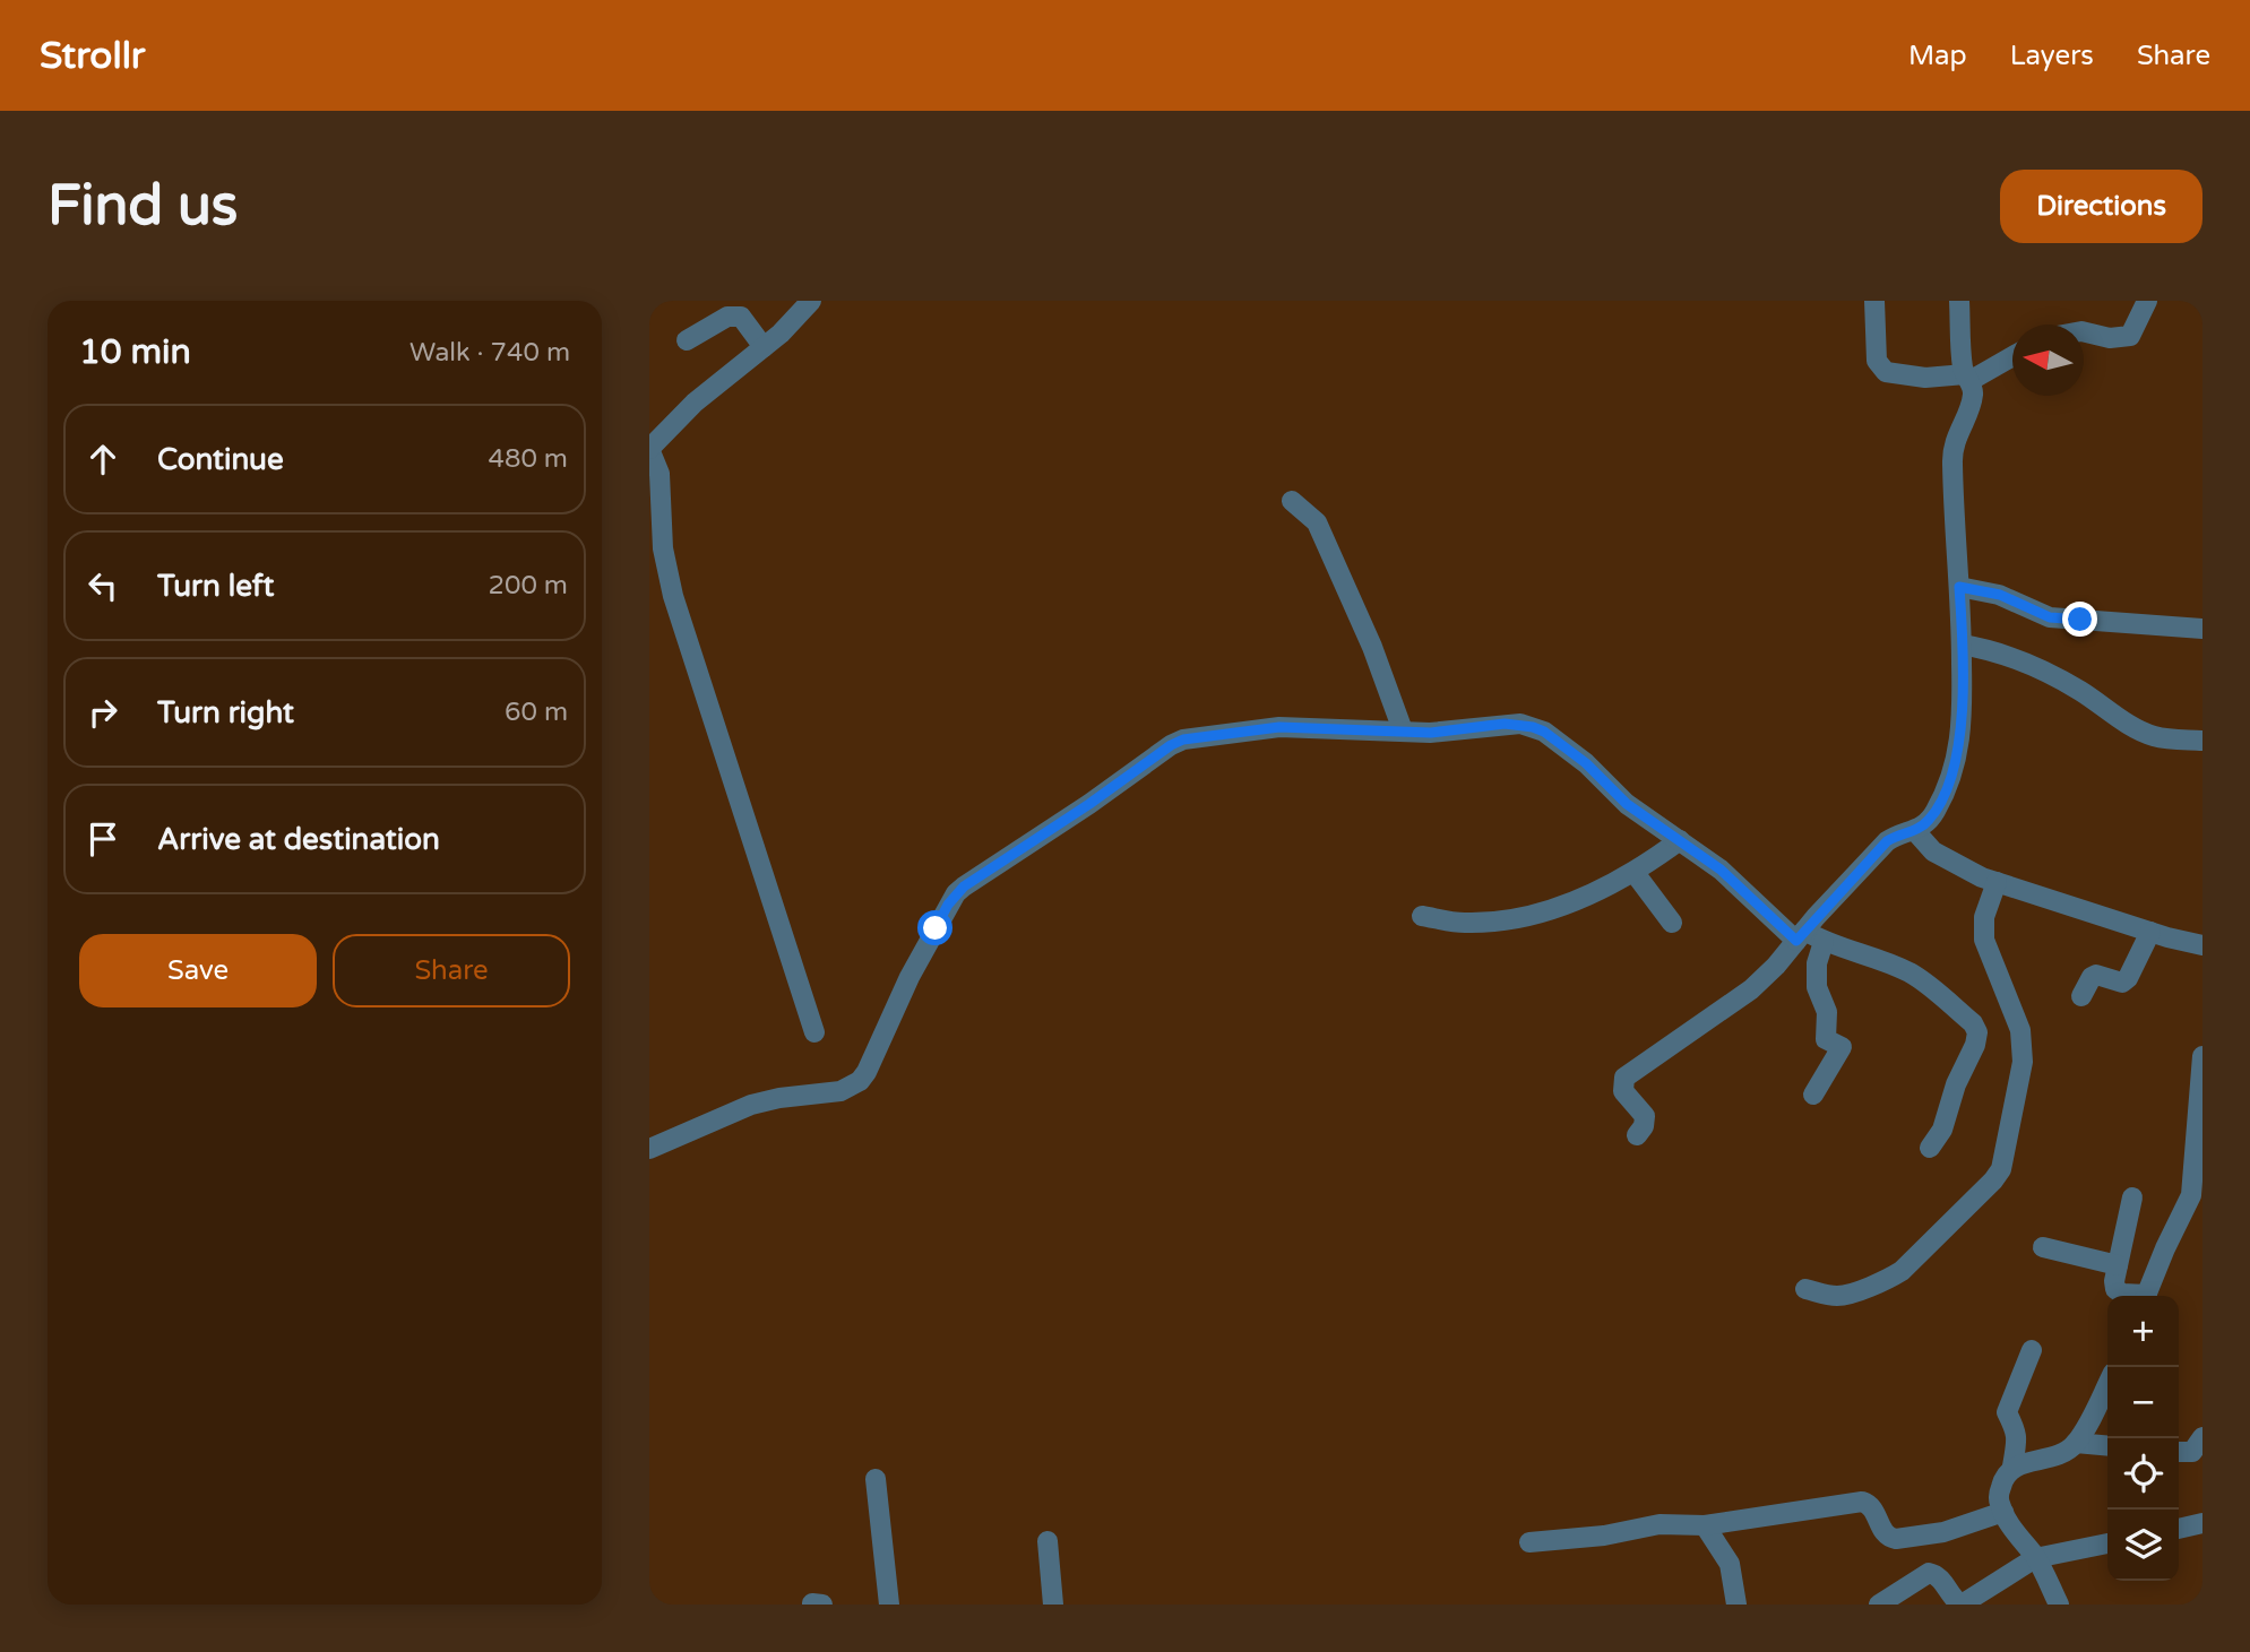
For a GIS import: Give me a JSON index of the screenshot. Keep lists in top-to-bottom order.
{
  "north": "left",
  "page": {
    "header": "Strollr",
    "nav": ["Map", "Layers", "Share"],
    "buttons": [
      "Directions",
      ["Save", "Share"]
    ],
    "title": "Find us",
    "heading": ["10 min", "Walk · 740 m"],
    "list": [
      ["Continue", "480 m"],
      ["Turn left", "200 m"],
      ["Turn right", "60 m"],
      "Arrive at destination"
    ],
    "map_buttons": ["+", "−"]
  }
}
